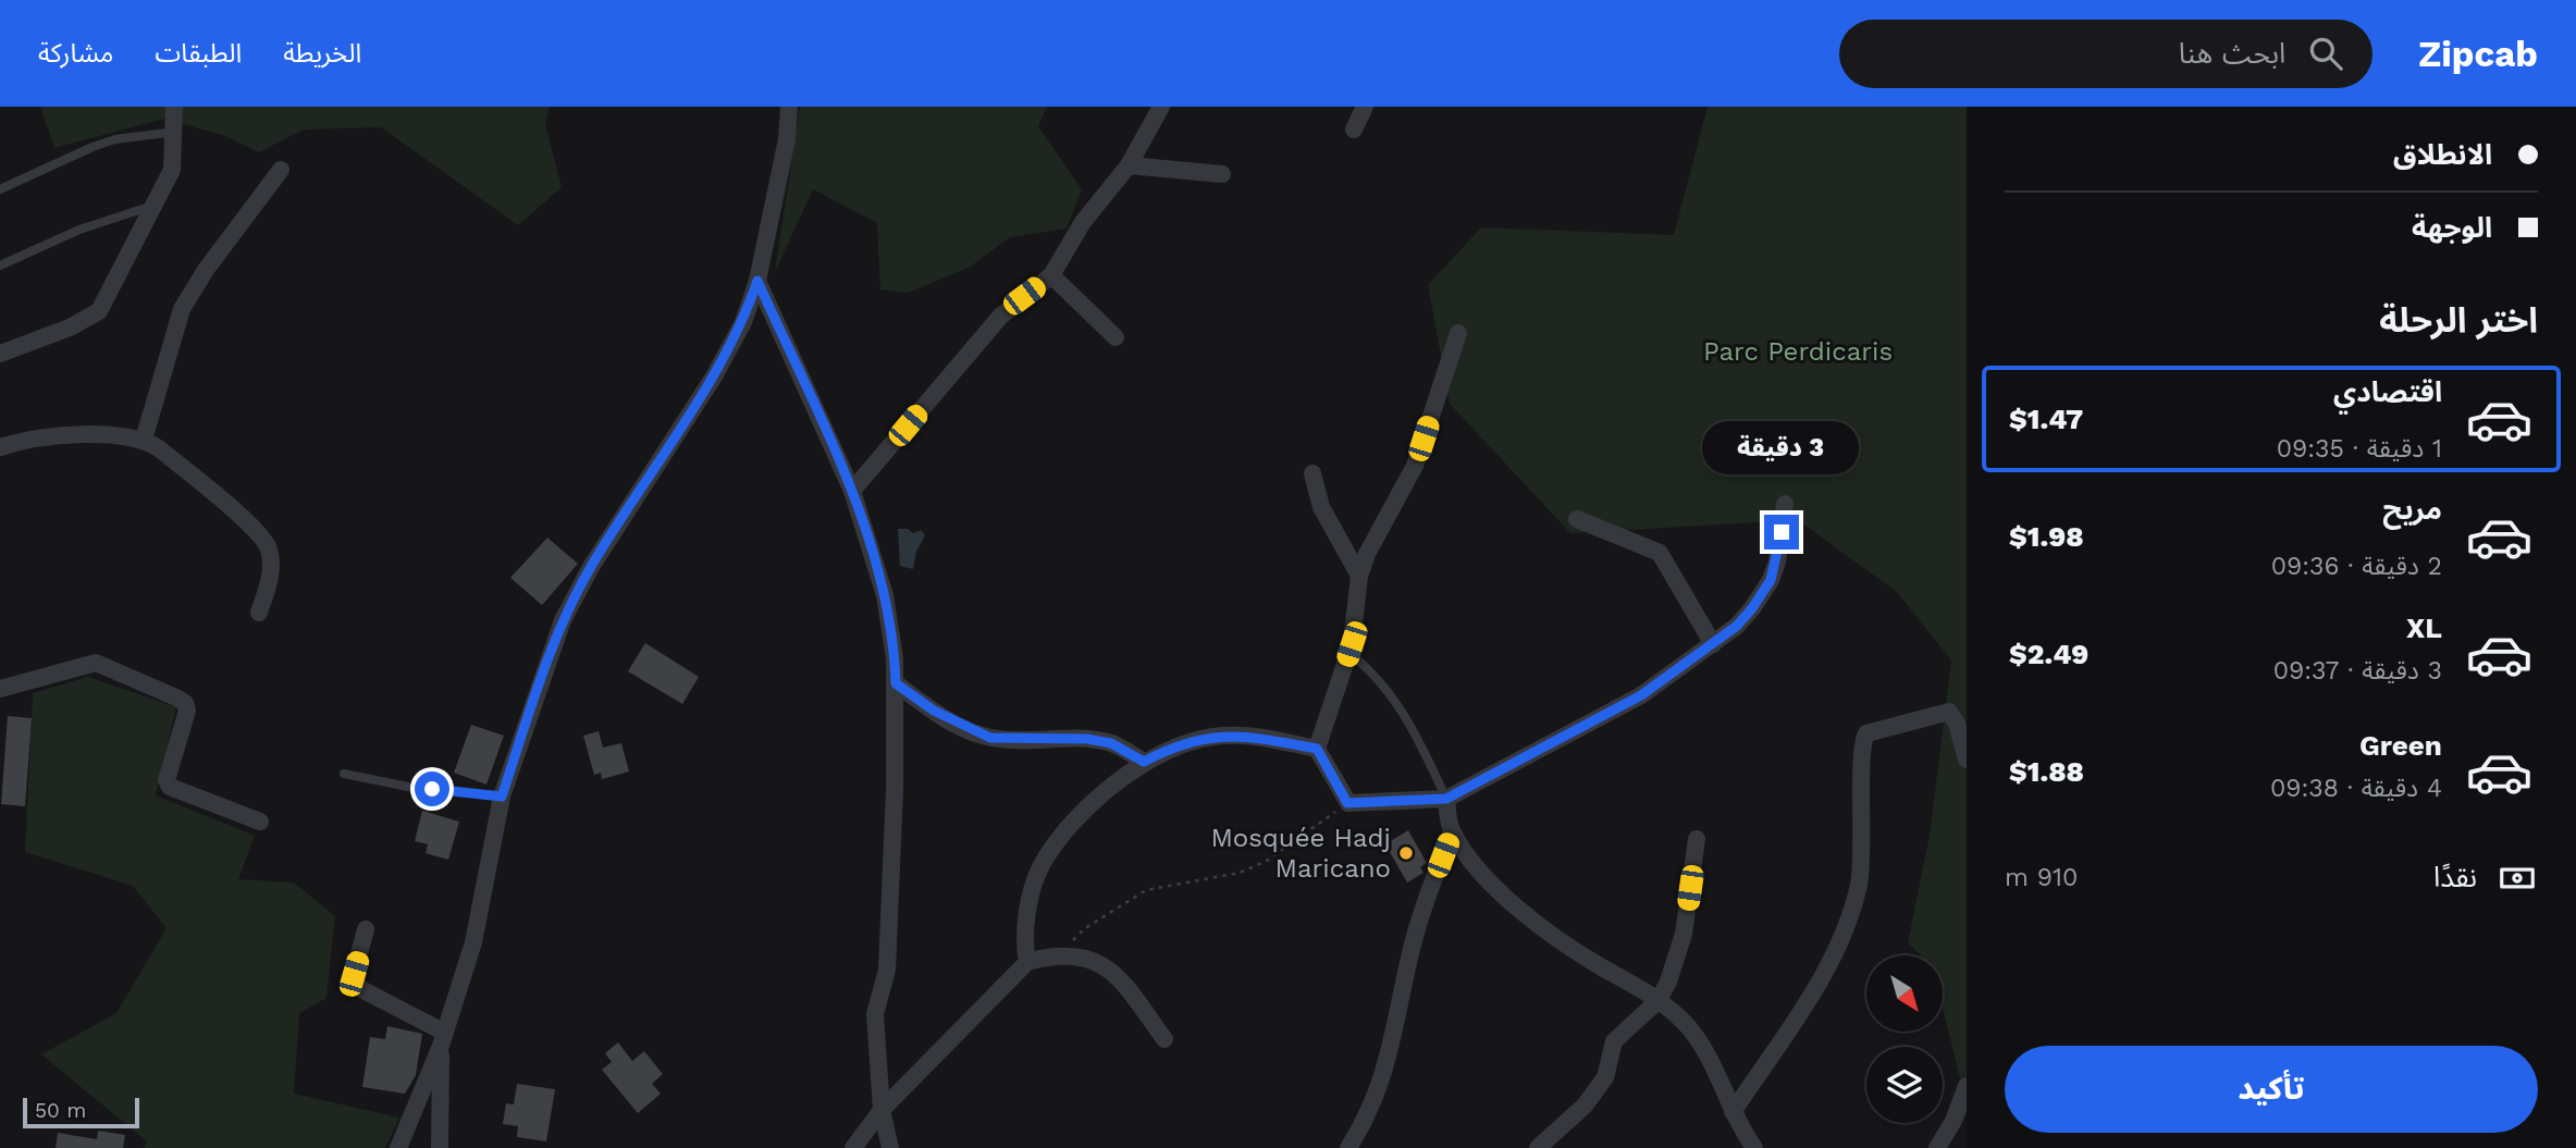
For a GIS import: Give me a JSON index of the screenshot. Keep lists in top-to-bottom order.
{
  "parks": ["Parc Perdicaris"],
  "places": ["Mosquée Hadj Maricano"],
  "scale_bar": "50 m",
  "north": "bottom right",
  "page": {
    "header": "Zipcab",
    "search": "ابحث هنا",
    "nav": ["الخريطة", "الطبقات", "مشاركة"],
    "banner": ["الانطلاق", "الوجهة"],
    "heading": "اختر الرحلة",
    "list": [
      {
        "name": "اقتصادي",
        "note": "1 دقيقة · 09:35",
        "value": "$1.47"
      },
      {
        "name": "مريح",
        "note": "2 دقيقة · 09:36",
        "value": "$1.98"
      },
      {
        "name": "XL",
        "note": "3 دقيقة · 09:37",
        "value": "$2.49"
      },
      {
        "name": "Green",
        "note": "4 دقيقة · 09:38",
        "value": "$1.88"
      }
    ],
    "bubble": "3 دقيقة",
    "pay": ["نقدًا", "910 m"],
    "buttons": "تأكيد",
    "scale": "50 m"
  }
}
